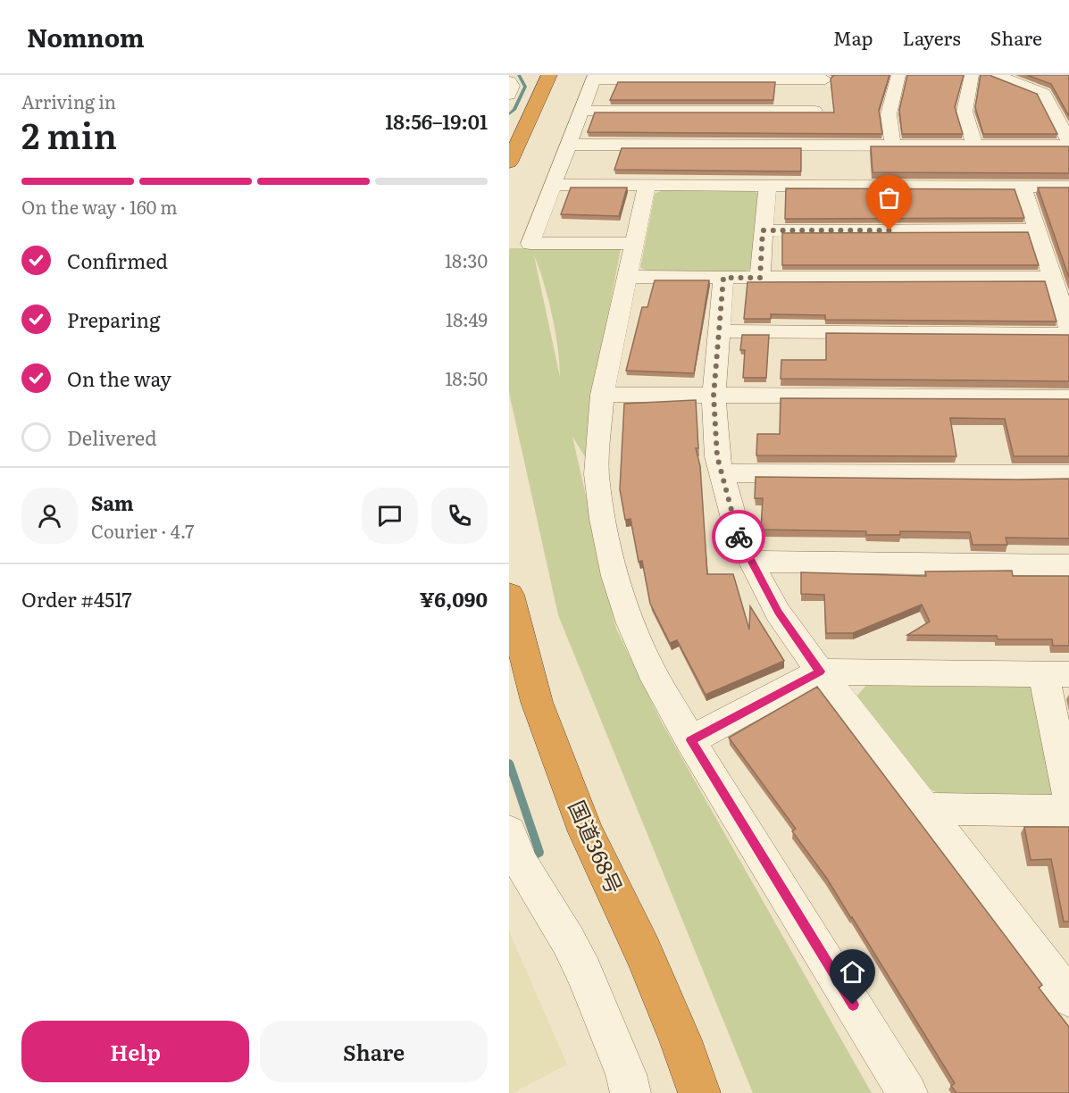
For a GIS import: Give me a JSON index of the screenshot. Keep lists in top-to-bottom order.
{
  "streets": {
    "highway": ["国道368号"]
  },
  "page": {
    "header": "Nomnom",
    "nav": ["Map", "Layers", "Share"],
    "heading": ["2 min", "Arriving in", "18:56–19:01"],
    "panel": [
      "Sam",
      "Courier · 4.7",
      "Order #4517",
      "¥6,090"
    ],
    "bar": "On the way · 160 m",
    "list": [
      ["Confirmed", "18:30"],
      ["Preparing", "18:49"],
      ["On the way", "18:50"],
      "Delivered"
    ],
    "buttons": ["Help", "Share"]
  }
}
